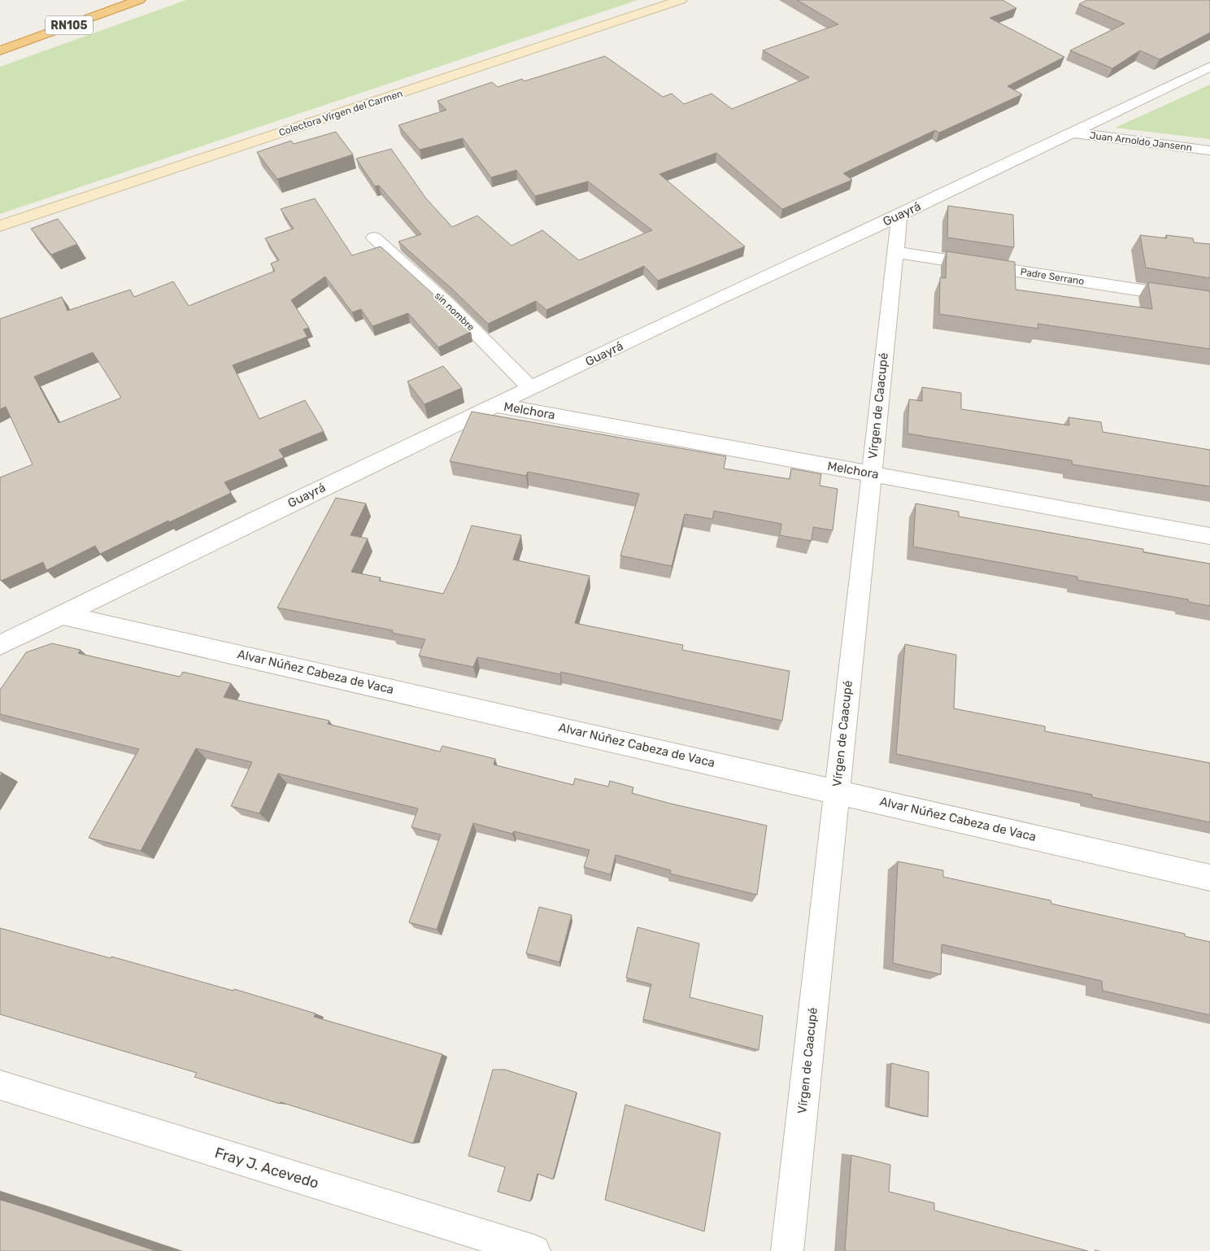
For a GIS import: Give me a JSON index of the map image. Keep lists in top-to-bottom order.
{
  "streets": {
    "highway": ["RN105"],
    "main road": ["Colectora Vírgen del Carmen"],
    "street": [
      "Juan Arnoldo Jansenn",
      "Guayrá",
      "Padre Serrano",
      "sin nombre",
      "Vírgen de Caacupé",
      "Melchora",
      "Alvar Núñez Cabeza de Vaca",
      "Fray J. Acevedo"
    ]
  },
  "crossings": [
    ["Juan Arnoldo Jansenn", "Guayrá"],
    ["Guayrá", "sin nombre"],
    ["Guayrá", "Vírgen de Caacupé"],
    ["Guayrá", "Melchora"],
    ["Guayrá", "Alvar Núñez Cabeza de Vaca"],
    ["Padre Serrano", "Vírgen de Caacupé"],
    ["Vírgen de Caacupé", "Melchora"],
    ["Vírgen de Caacupé", "Alvar Núñez Cabeza de Vaca"]
  ]
}
